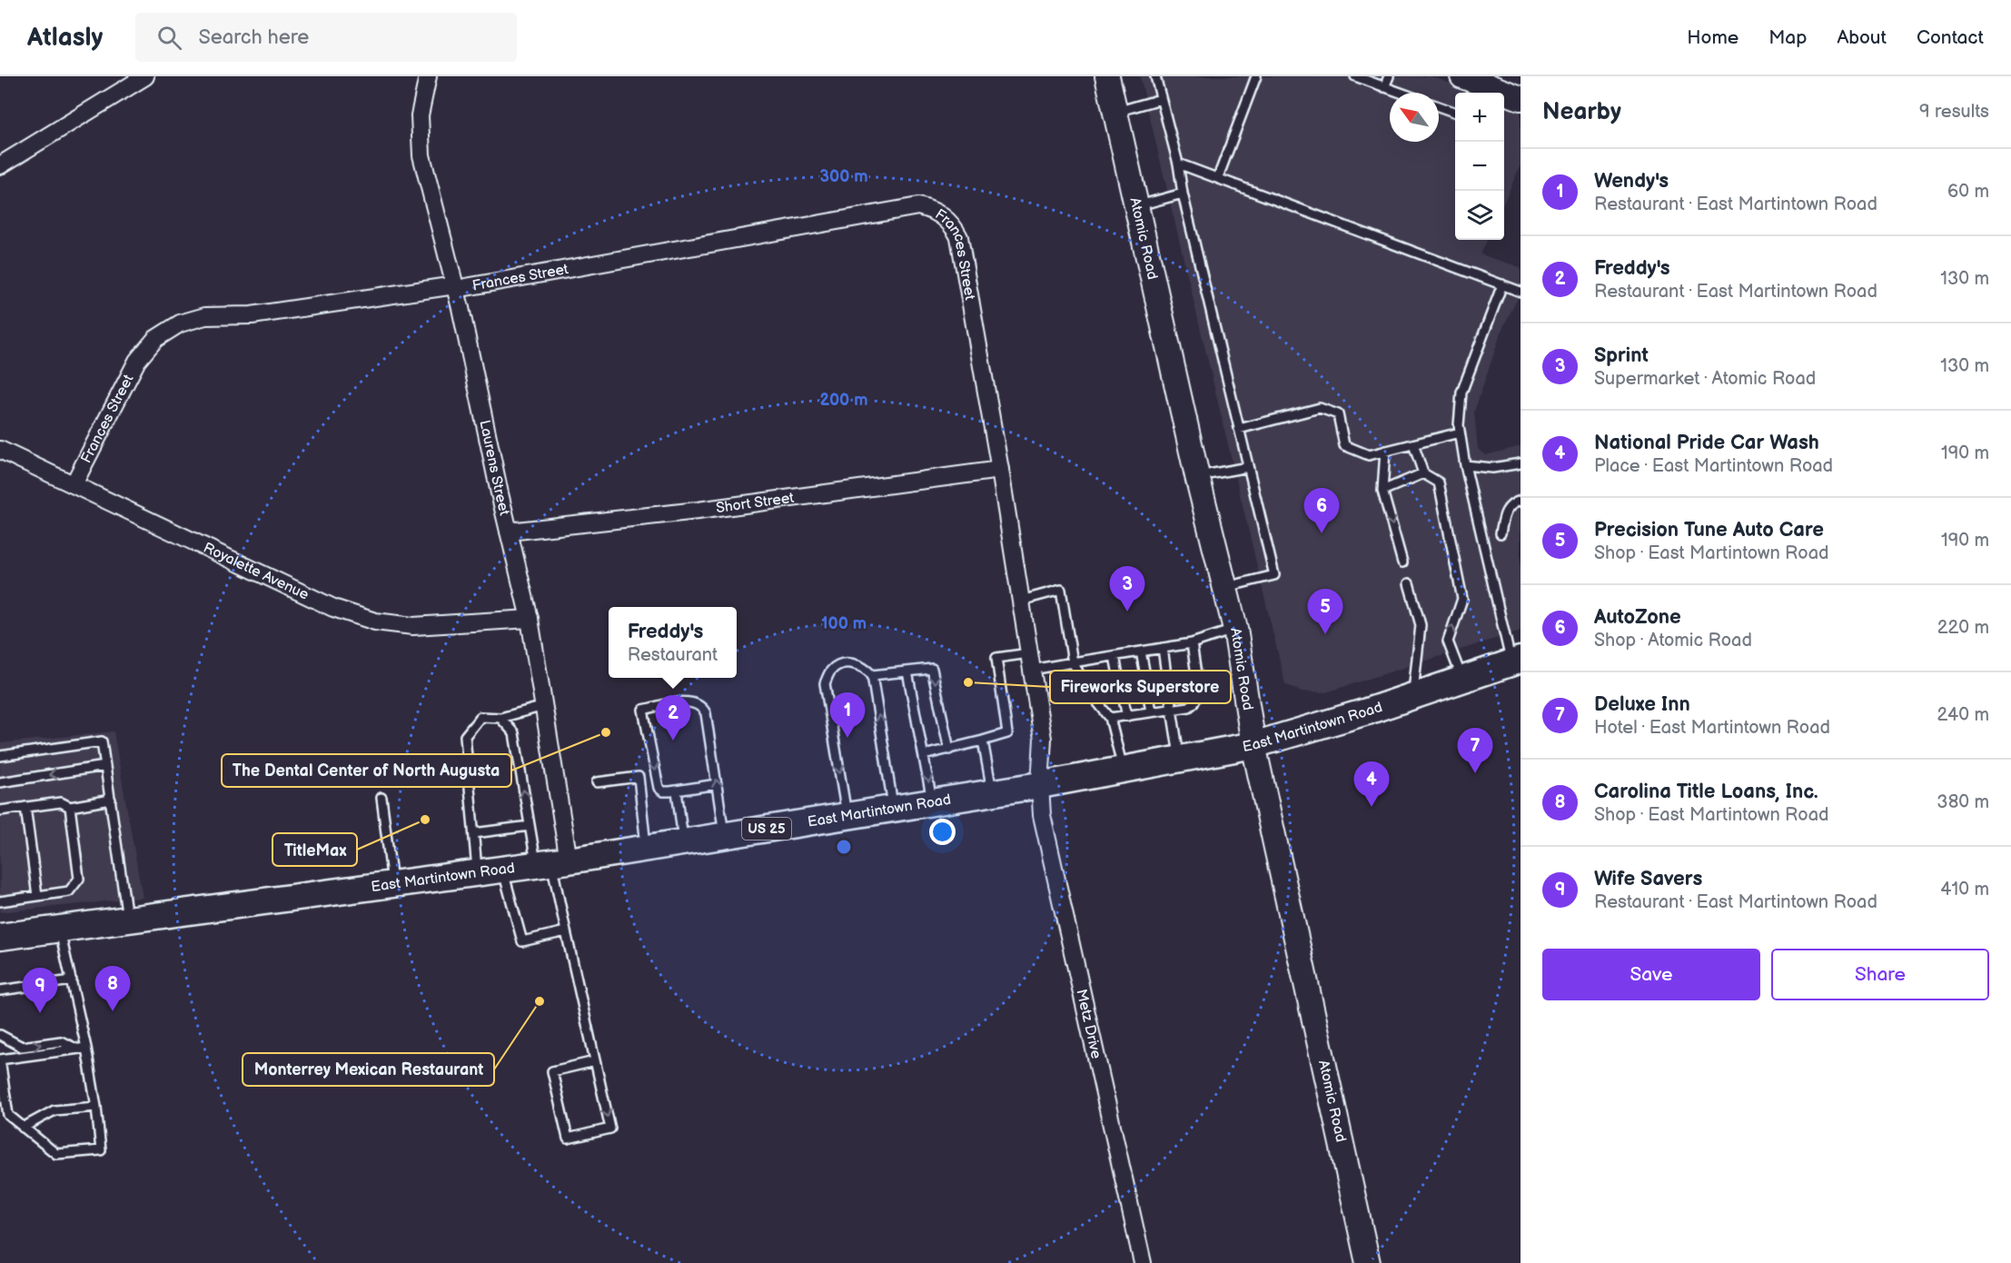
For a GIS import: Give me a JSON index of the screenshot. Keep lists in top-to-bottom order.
{
  "streets": {
    "main road": ["Atomic Road", "East Martintown Road", "US 25"],
    "street": [
      "Frances Street",
      "Laurens Street",
      "Short Street",
      "Royalette Avenue",
      "Metz Drive"
    ]
  },
  "crossings": [
    ["Atomic Road", "East Martintown Road"],
    ["Frances Street", "Laurens Street"],
    ["Frances Street", "Short Street"],
    ["Frances Street", "Royalette Avenue"],
    ["Frances Street", "East Martintown Road"],
    ["Frances Street", "Metz Drive"],
    ["Laurens Street", "Short Street"],
    ["Laurens Street", "Royalette Avenue"],
    ["Laurens Street", "East Martintown Road"],
    ["East Martintown Road", "Metz Drive"]
  ],
  "places": [
    "Fireworks Superstore",
    "The Dental Center of North Augusta",
    "TitleMax",
    "Monterrey Mexican Restaurant"
  ],
  "north": "top left",
  "page": {
    "header": "Atlasly",
    "search": "Search here",
    "nav": [
      "Home",
      "Map",
      "About",
      "Contact"
    ],
    "heading": ["Nearby", "9 results"],
    "map_buttons": ["+", "−"],
    "list": [
      {
        "mark": "1",
        "name": "Wendy's",
        "note": "Restaurant · East Martintown Road",
        "value": "60 m"
      },
      {
        "mark": "2",
        "name": "Freddy's",
        "note": "Restaurant · East Martintown Road",
        "value": "130 m"
      },
      {
        "mark": "3",
        "name": "Sprint",
        "note": "Supermarket · Atomic Road",
        "value": "130 m"
      },
      {
        "mark": "4",
        "name": "National Pride Car Wash",
        "note": "Place · East Martintown Road",
        "value": "190 m"
      },
      {
        "mark": "5",
        "name": "Precision Tune Auto Care",
        "note": "Shop · East Martintown Road",
        "value": "190 m"
      },
      {
        "mark": "6",
        "name": "AutoZone",
        "note": "Shop · Atomic Road",
        "value": "220 m"
      },
      {
        "mark": "7",
        "name": "Deluxe Inn",
        "note": "Hotel · East Martintown Road",
        "value": "240 m"
      },
      {
        "mark": "8",
        "name": "Carolina Title Loans, Inc.",
        "note": "Shop · East Martintown Road",
        "value": "380 m"
      },
      {
        "mark": "9",
        "name": "Wife Savers",
        "note": "Restaurant · East Martintown Road",
        "value": "410 m"
      }
    ],
    "pins": [
      "6",
      "3",
      "5",
      "1",
      "2",
      "7",
      "4",
      "8",
      "9"
    ],
    "popup": ["Freddy's", "Restaurant"],
    "buttons": ["Save", "Share"]
  },
  "rings": ["300 m", "200 m", "100 m"]
}
